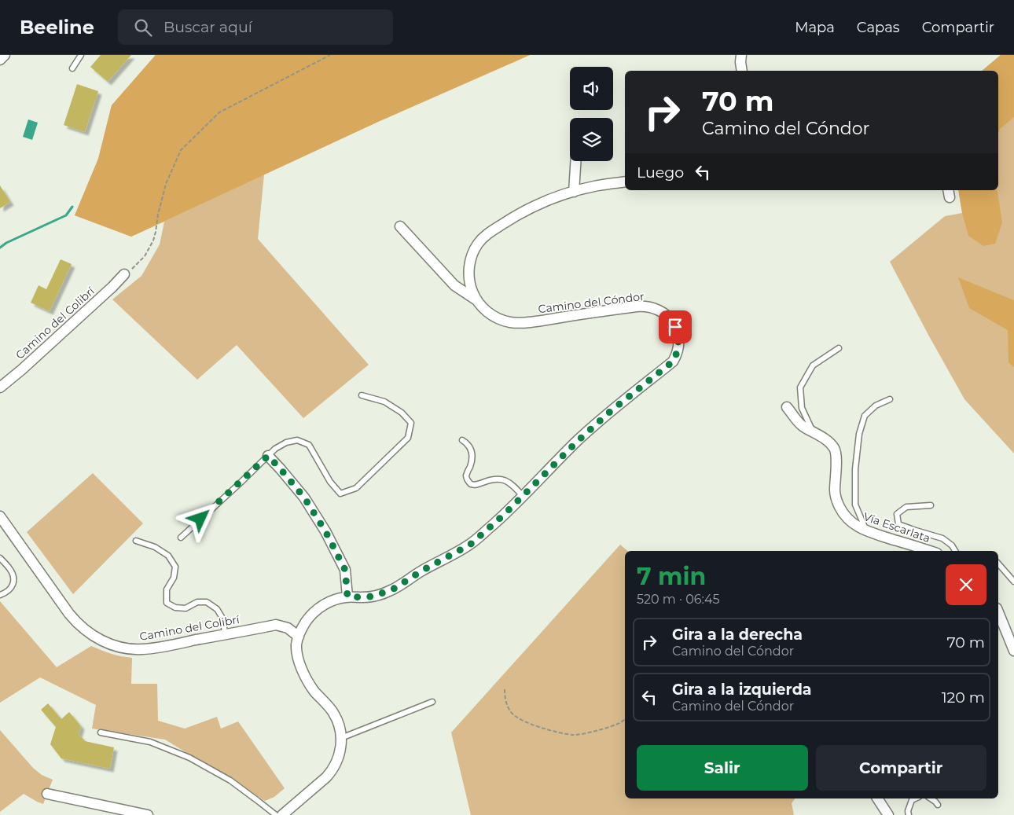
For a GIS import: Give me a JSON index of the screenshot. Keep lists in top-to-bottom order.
{
  "streets": {
    "street": ["Camino del Cóndor", "Camino del Colibrí", "Vía Escarlata"]
  },
  "crossings": [
    ["Camino del Cóndor", "Camino del Colibrí"]
  ],
  "page": {
    "header": "Beeline",
    "search": "Buscar aquí",
    "nav": ["Mapa", "Capas", "Compartir"],
    "turn": ["70 m", "Camino del Cóndor"],
    "then": "Luego",
    "heading": ["7 min", "520 m · 06:45"],
    "list": [
      {
        "name": "Gira a la derecha",
        "note": "Camino del Cóndor",
        "value": "70 m"
      },
      {
        "name": "Gira a la izquierda",
        "note": "Camino del Cóndor",
        "value": "120 m"
      }
    ],
    "buttons": ["Salir", "Compartir"]
  }
}
